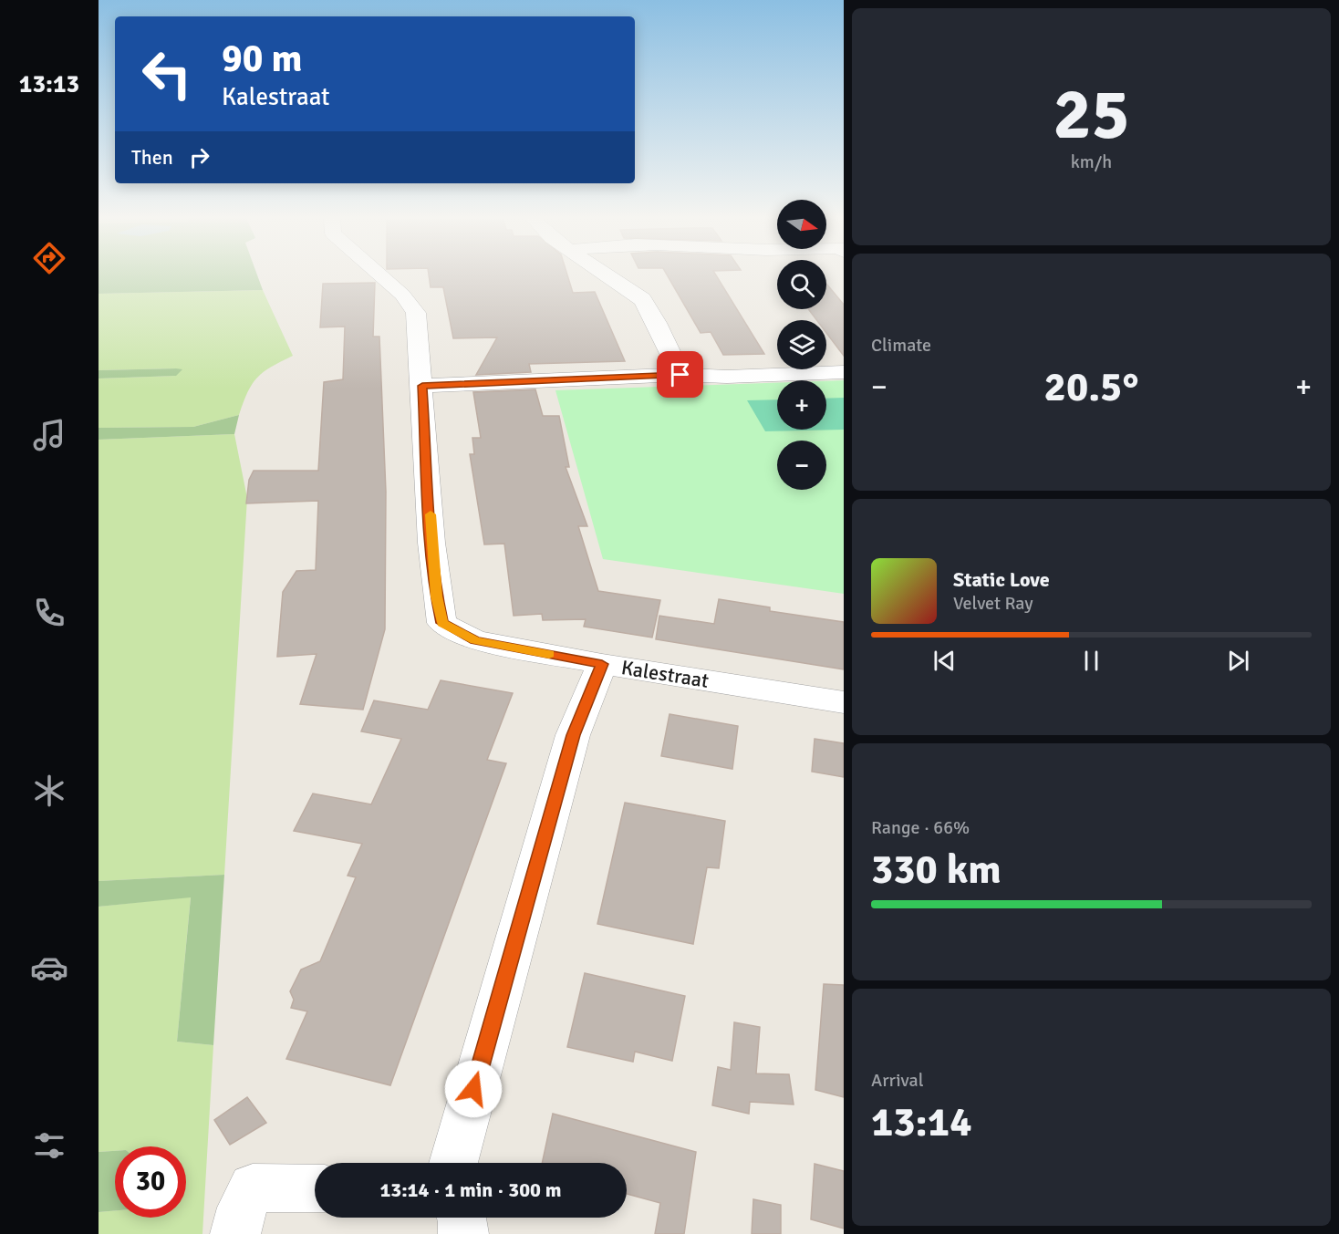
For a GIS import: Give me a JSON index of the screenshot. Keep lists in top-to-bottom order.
{
  "streets": {
    "street": ["Kalestraat"]
  },
  "north": "right",
  "page": {
    "tabs": "13:13",
    "tile": [
      ["25", "km/h"],
      "Climate",
      ["Range · 66%", "330 km"],
      ["Arrival", "13:14"]
    ],
    "turn": ["90 m", "Kalestraat"],
    "then": "Then",
    "map_buttons": ["+", "−"],
    "heat": ["−", "20.5°", "+"],
    "song": ["Static Love", "Velvet Ray"],
    "limit": "30",
    "trip": "13:14 · 1 min · 300 m"
  }
}
